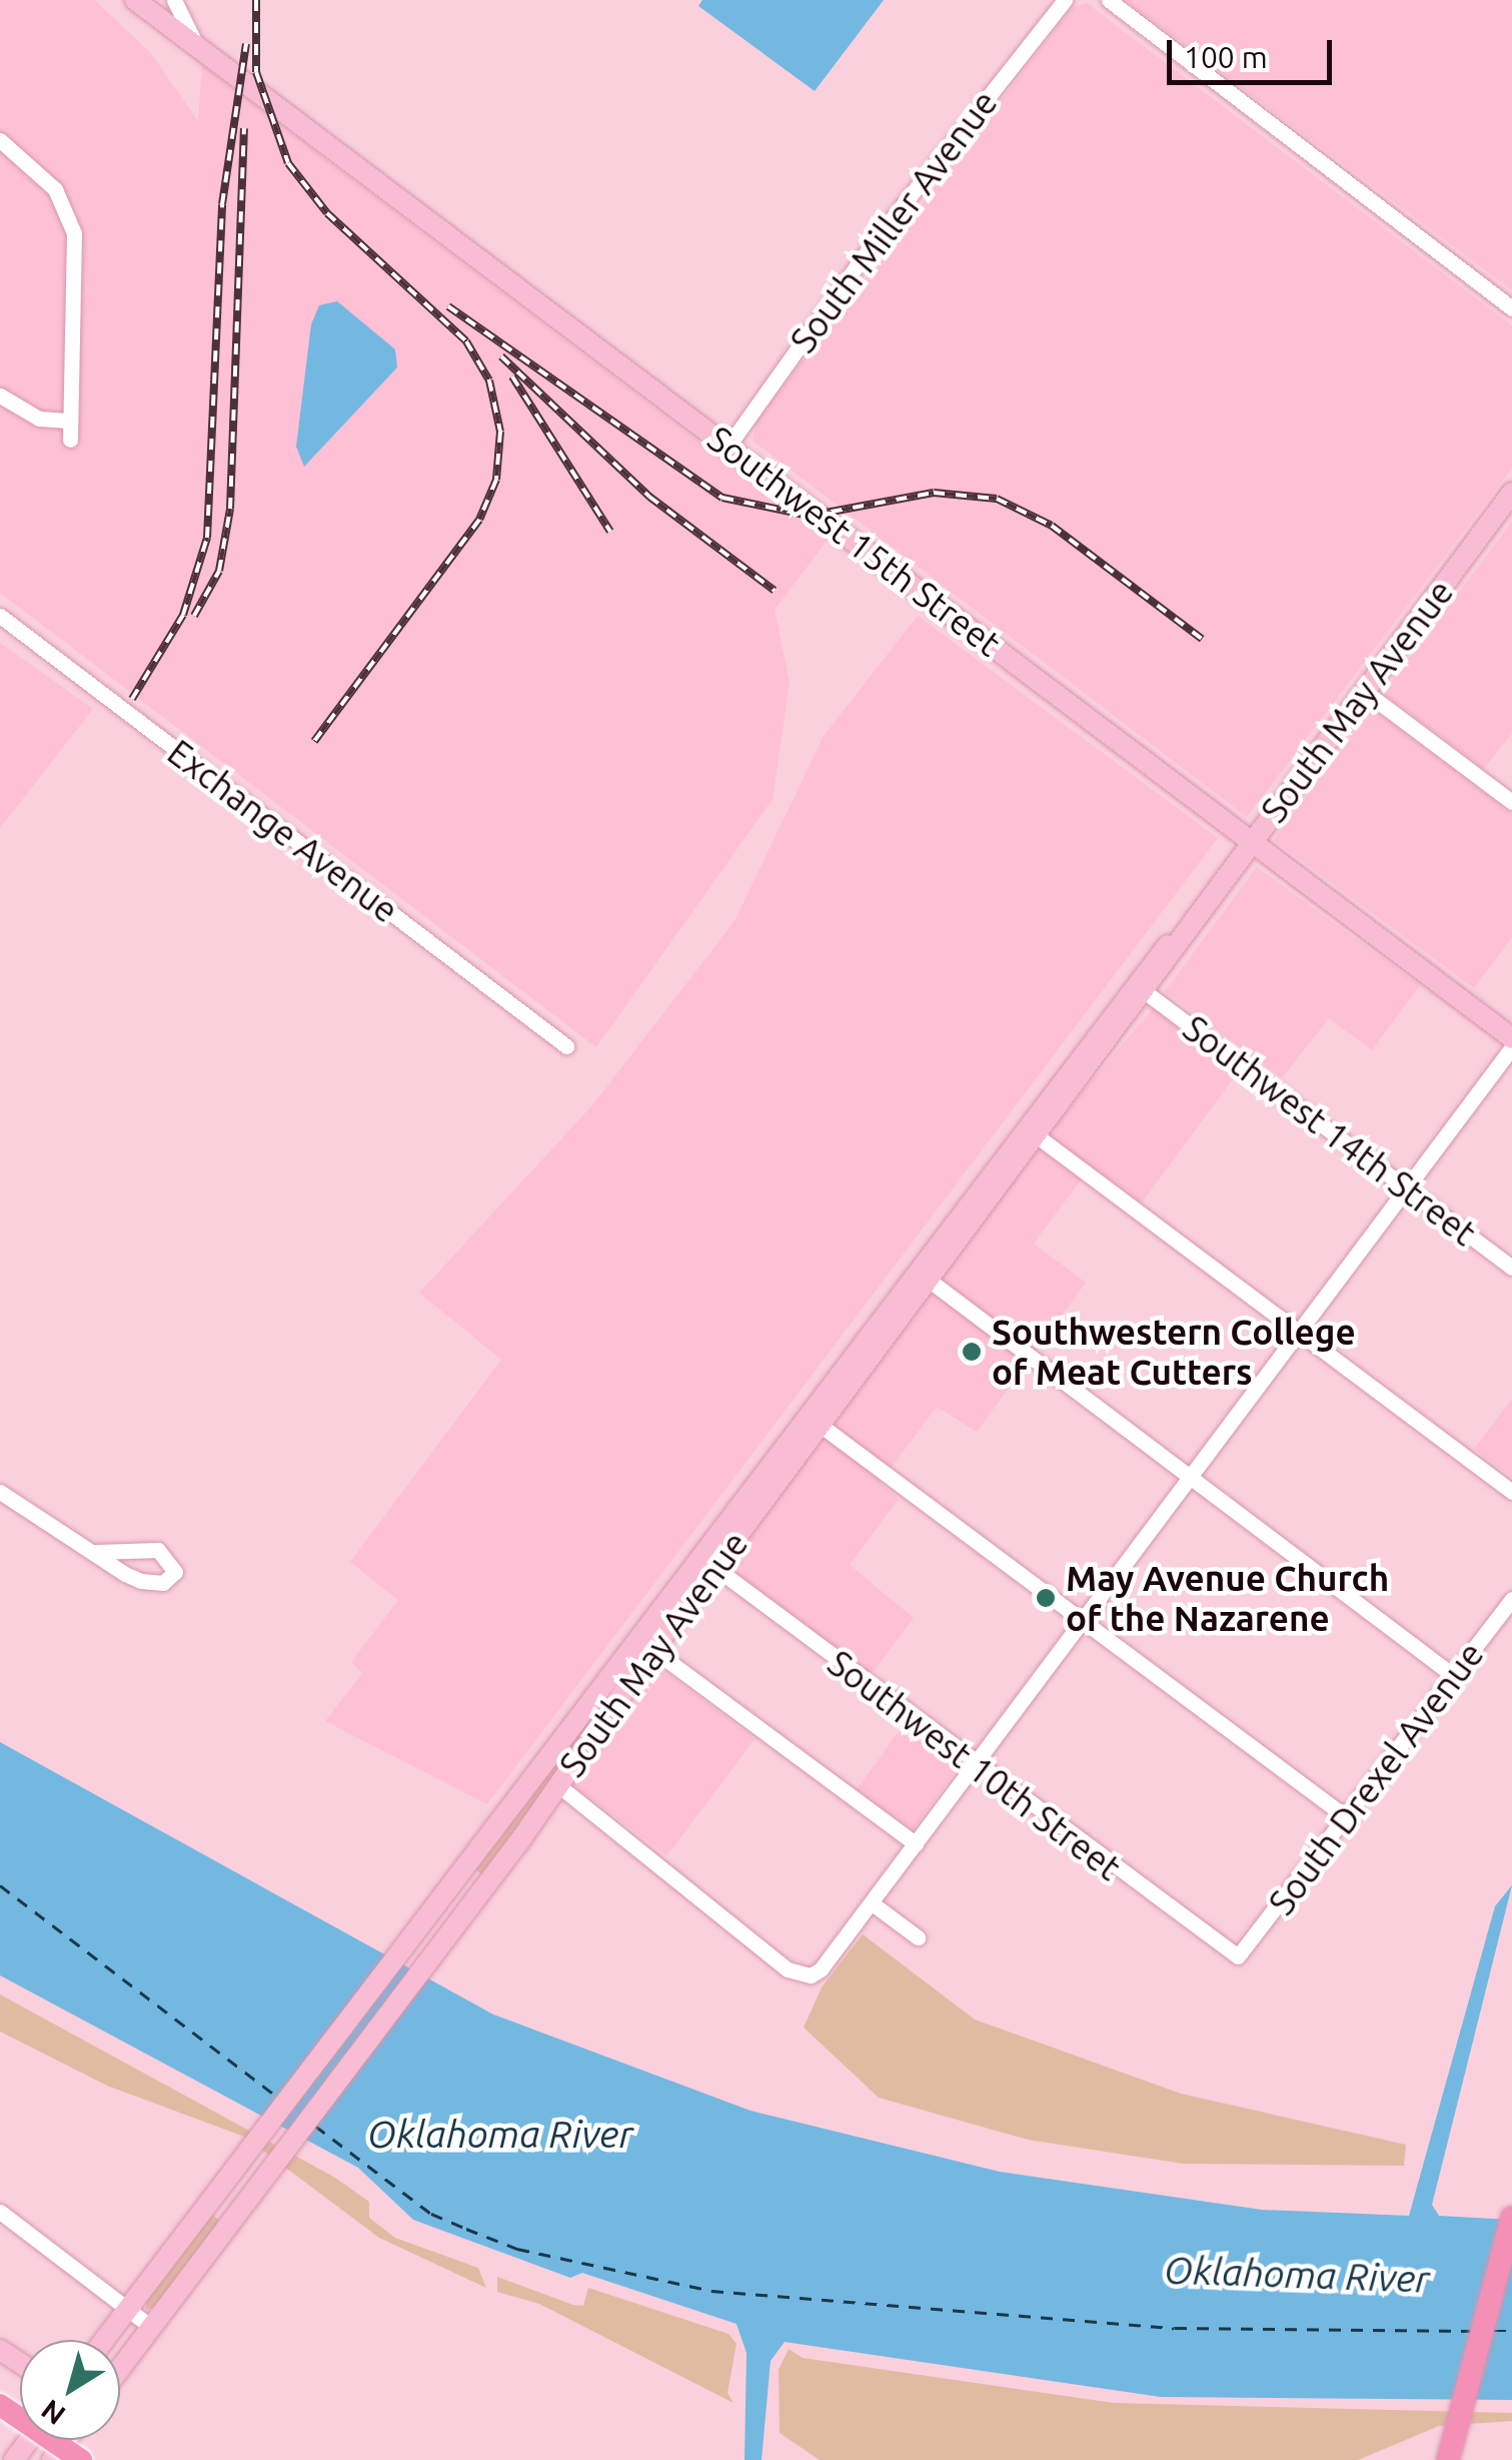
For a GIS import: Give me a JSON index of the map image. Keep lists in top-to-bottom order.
{
  "streets": {
    "main road": ["Southwest 15th Street", "South May Avenue"],
    "street": [
      "South Miller Avenue",
      "Exchange Avenue",
      "Southwest 14th Street",
      "Southwest 10th Street",
      "South Drexel Avenue"
    ]
  },
  "crossings": [
    ["South Miller Avenue", "Southwest 15th Street"],
    ["Southwest 15th Street", "South May Avenue"],
    ["South May Avenue", "Southwest 14th Street"],
    ["South May Avenue", "Southwest 10th Street"],
    ["Southwest 10th Street", "South Drexel Avenue"]
  ],
  "water": ["Oklahoma River"],
  "places": ["Southwestern College of Meat Cutters", "May Avenue Church of the Nazarene"],
  "scale_bar": "100 m",
  "north": "bottom left"
}
